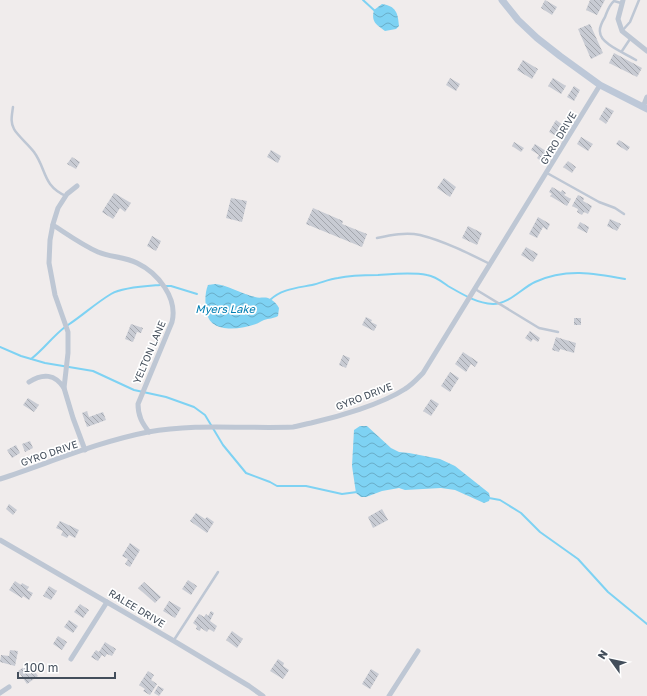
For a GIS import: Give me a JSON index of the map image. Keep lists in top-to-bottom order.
{
  "streets": {
    "street": ["GYRO DRIVE", "YELTON LANE", "RALEE DRIVE"]
  },
  "crossings": [
    ["GYRO DRIVE", "YELTON LANE"]
  ],
  "water": ["Myers Lake"],
  "scale_bar": "100 m",
  "north": "top left"
}
